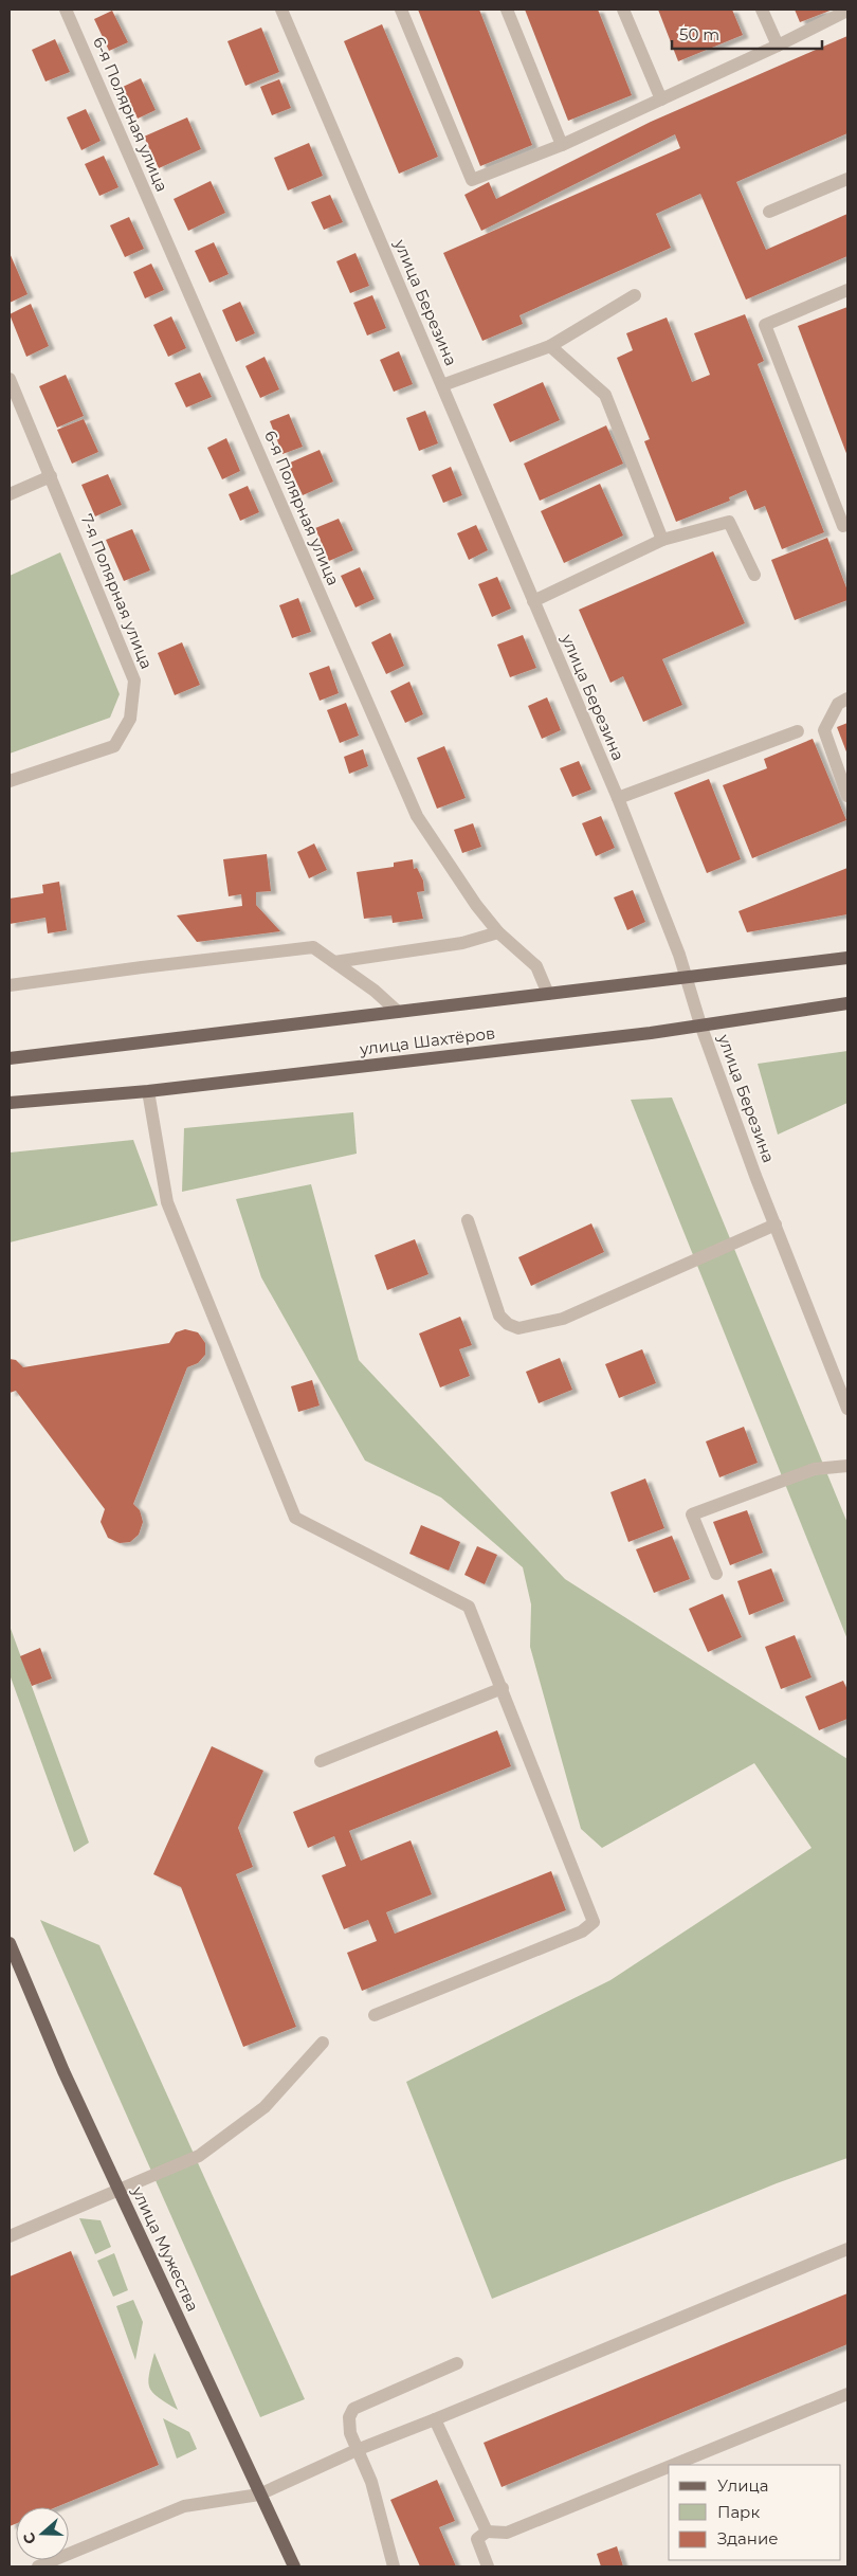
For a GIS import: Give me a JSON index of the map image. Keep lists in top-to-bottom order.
{
  "streets": {
    "main road": ["улица Шахтёров", "улица Мужества"],
    "street": ["6-я Полярная улица", "улица Березина", "7-я Полярная улица"]
  },
  "crossings": [
    ["6-я Полярная улица", "улица Шахтёров"],
    ["улица Березина", "улица Шахтёров"]
  ],
  "legend": ["Улица", "Парк", "Здание"],
  "scale_bar": "50 m",
  "north": "left"
}
